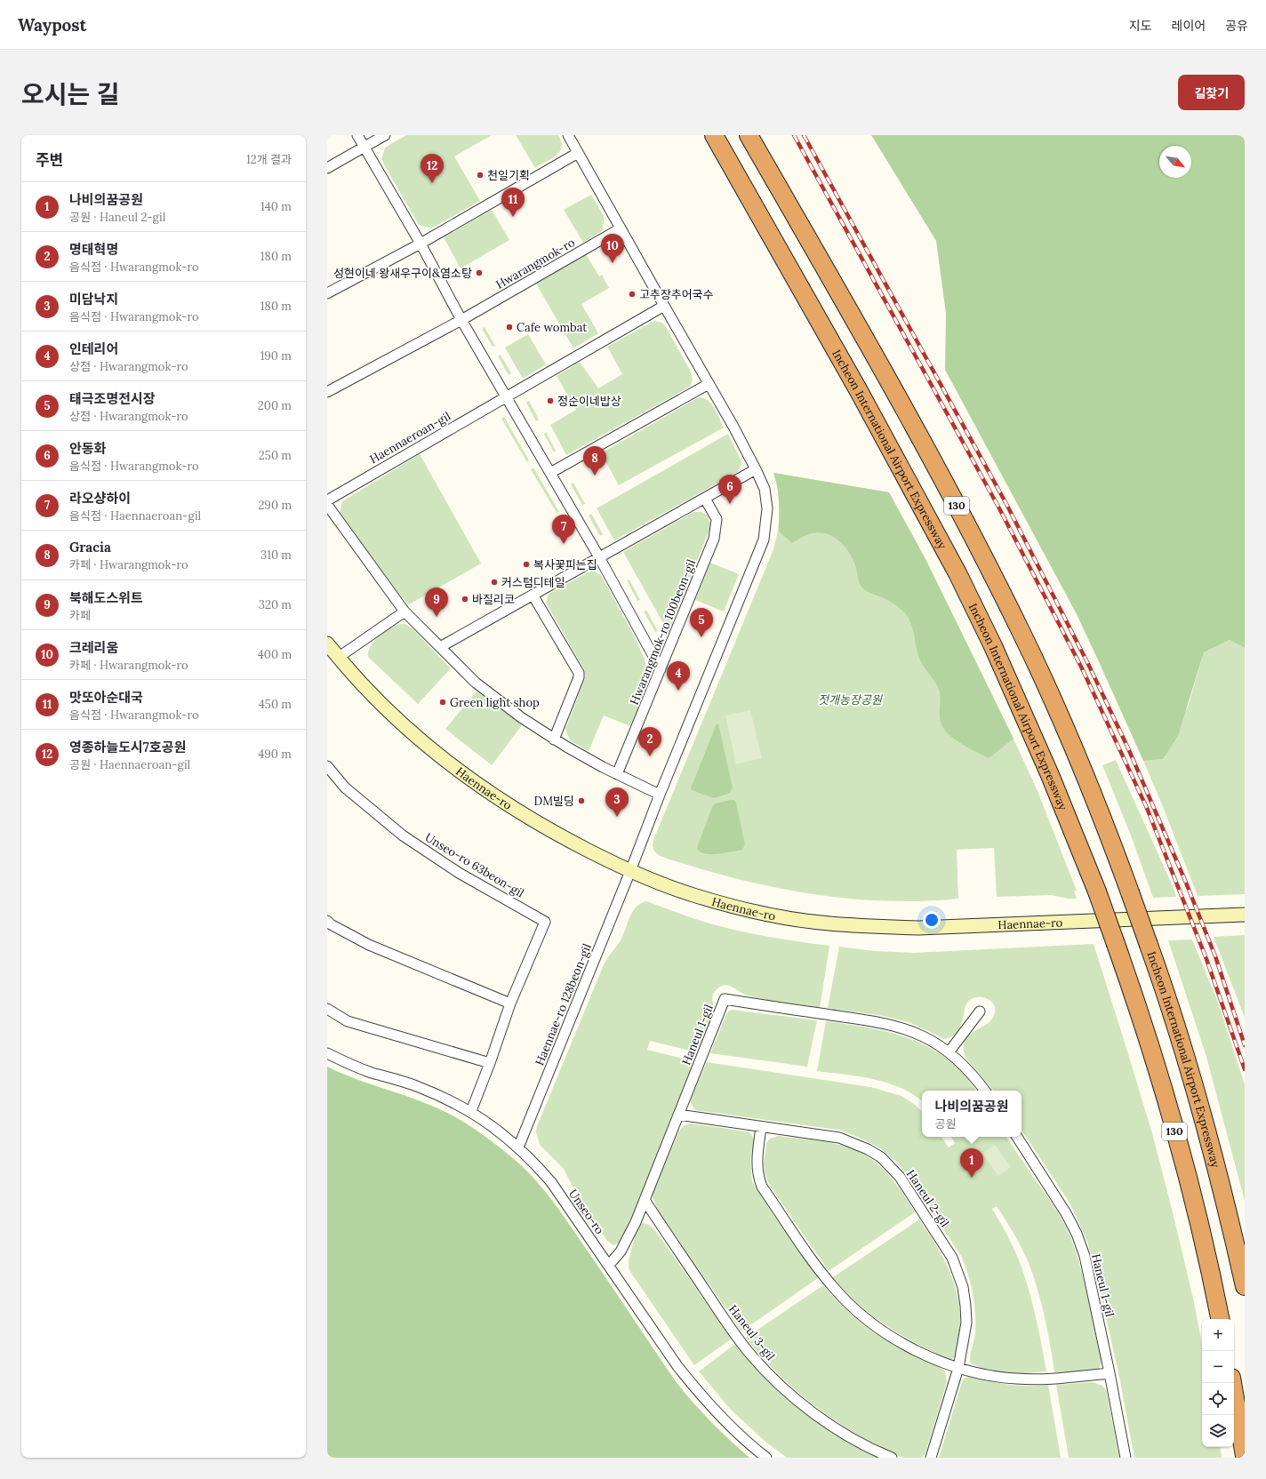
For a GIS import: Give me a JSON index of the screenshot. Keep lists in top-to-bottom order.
{
  "streets": {
    "highway": ["Incheon International Airport Expressway", "130"],
    "main road": ["Haennae-ro"],
    "street": [
      "Hwarangmok-ro",
      "Haennaeroan-gil",
      "Hwarangmok-ro 100beon-gil",
      "Unseo-ro 63beon-gil",
      "Haennae-ro 128beon-gil",
      "Haneul 1-gil",
      "Haneul 2-gil",
      "Unseo-ro",
      "Haneul 3-gil"
    ]
  },
  "crossings": [
    ["Haennae-ro", "Haennae-ro 128beon-gil"],
    ["Unseo-ro 63beon-gil", "Unseo-ro"],
    ["Haennae-ro 128beon-gil", "Unseo-ro"],
    ["Haneul 1-gil", "Haneul 2-gil"],
    ["Haneul 1-gil", "Unseo-ro"],
    ["Haneul 1-gil", "Haneul 3-gil"]
  ],
  "parks": ["젓개농장공원"],
  "places": [
    "천일기획",
    "성현이네 왕새우구이&염소탕",
    "고추장추어국수",
    "Cafe wombat",
    "정순이네밥상",
    "복사꽃피는집",
    "커스텀디테일",
    "바질리코",
    "Green light shop",
    "DM빌딩"
  ],
  "north": "bottom right",
  "page": {
    "header": "Waypost",
    "nav": ["지도", "레이어", "공유"],
    "title": "오시는 길",
    "buttons": "길찾기",
    "heading": ["주변", "12개 결과"],
    "pins": [
      "12",
      "11",
      "10",
      "8",
      "6",
      "7",
      "9",
      "5",
      "4",
      "2",
      "3",
      "1"
    ],
    "list": [
      {
        "mark": "1",
        "name": "나비의꿈공원",
        "note": "공원 · Haneul 2-gil",
        "value": "140 m"
      },
      {
        "mark": "2",
        "name": "명태혁명",
        "note": "음식점 · Hwarangmok-ro",
        "value": "180 m"
      },
      {
        "mark": "3",
        "name": "미담낙지",
        "note": "음식점 · Hwarangmok-ro",
        "value": "180 m"
      },
      {
        "mark": "4",
        "name": "인테리어",
        "note": "상점 · Hwarangmok-ro",
        "value": "190 m"
      },
      {
        "mark": "5",
        "name": "태극조명전시장",
        "note": "상점 · Hwarangmok-ro",
        "value": "200 m"
      },
      {
        "mark": "6",
        "name": "안동화",
        "note": "음식점 · Hwarangmok-ro",
        "value": "250 m"
      },
      {
        "mark": "7",
        "name": "라오샹하이",
        "note": "음식점 · Haennaeroan-gil",
        "value": "290 m"
      },
      {
        "mark": "8",
        "name": "Gracia",
        "note": "카페 · Hwarangmok-ro",
        "value": "310 m"
      },
      {
        "mark": "9",
        "name": "북해도스위트",
        "note": "카페",
        "value": "320 m"
      },
      {
        "mark": "10",
        "name": "크레리움",
        "note": "카페 · Hwarangmok-ro",
        "value": "400 m"
      },
      {
        "mark": "11",
        "name": "맛또아순대국",
        "note": "음식점 · Hwarangmok-ro",
        "value": "450 m"
      },
      {
        "mark": "12",
        "name": "영종하늘도시7호공원",
        "note": "공원 · Haennaeroan-gil",
        "value": "490 m"
      }
    ],
    "popup": ["나비의꿈공원", "공원"],
    "map_buttons": ["+", "−"]
  }
}
